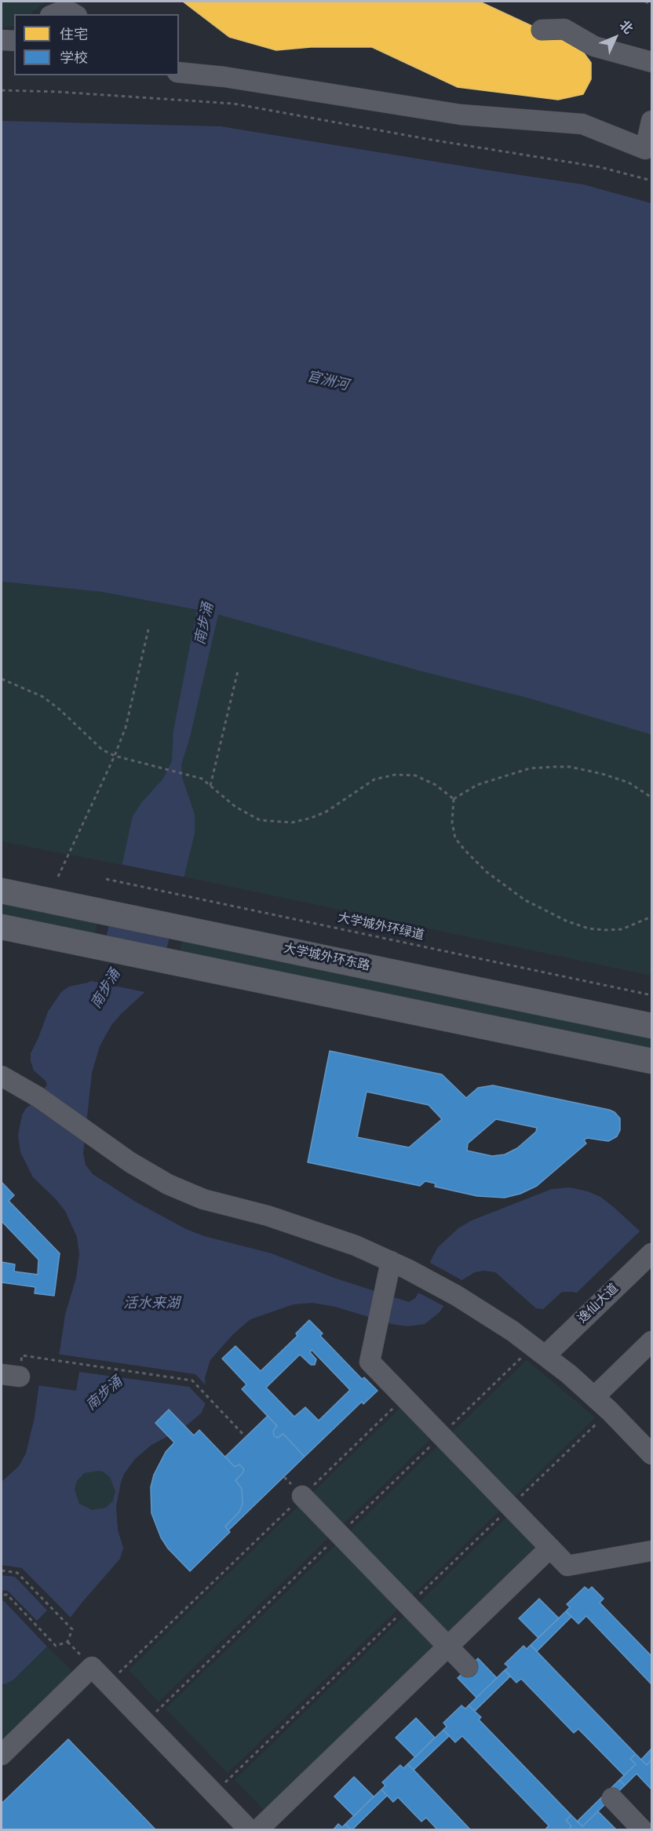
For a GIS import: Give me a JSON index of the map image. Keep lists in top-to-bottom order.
{
  "streets": {
    "main road": ["大学城外环东路"],
    "street": ["逸仙大道"],
    "path": ["大学城外环绿道"]
  },
  "water": ["官洲河", "南步涌", "活水来湖"],
  "legend": ["住宅", "学校"],
  "north": "top right"
}
